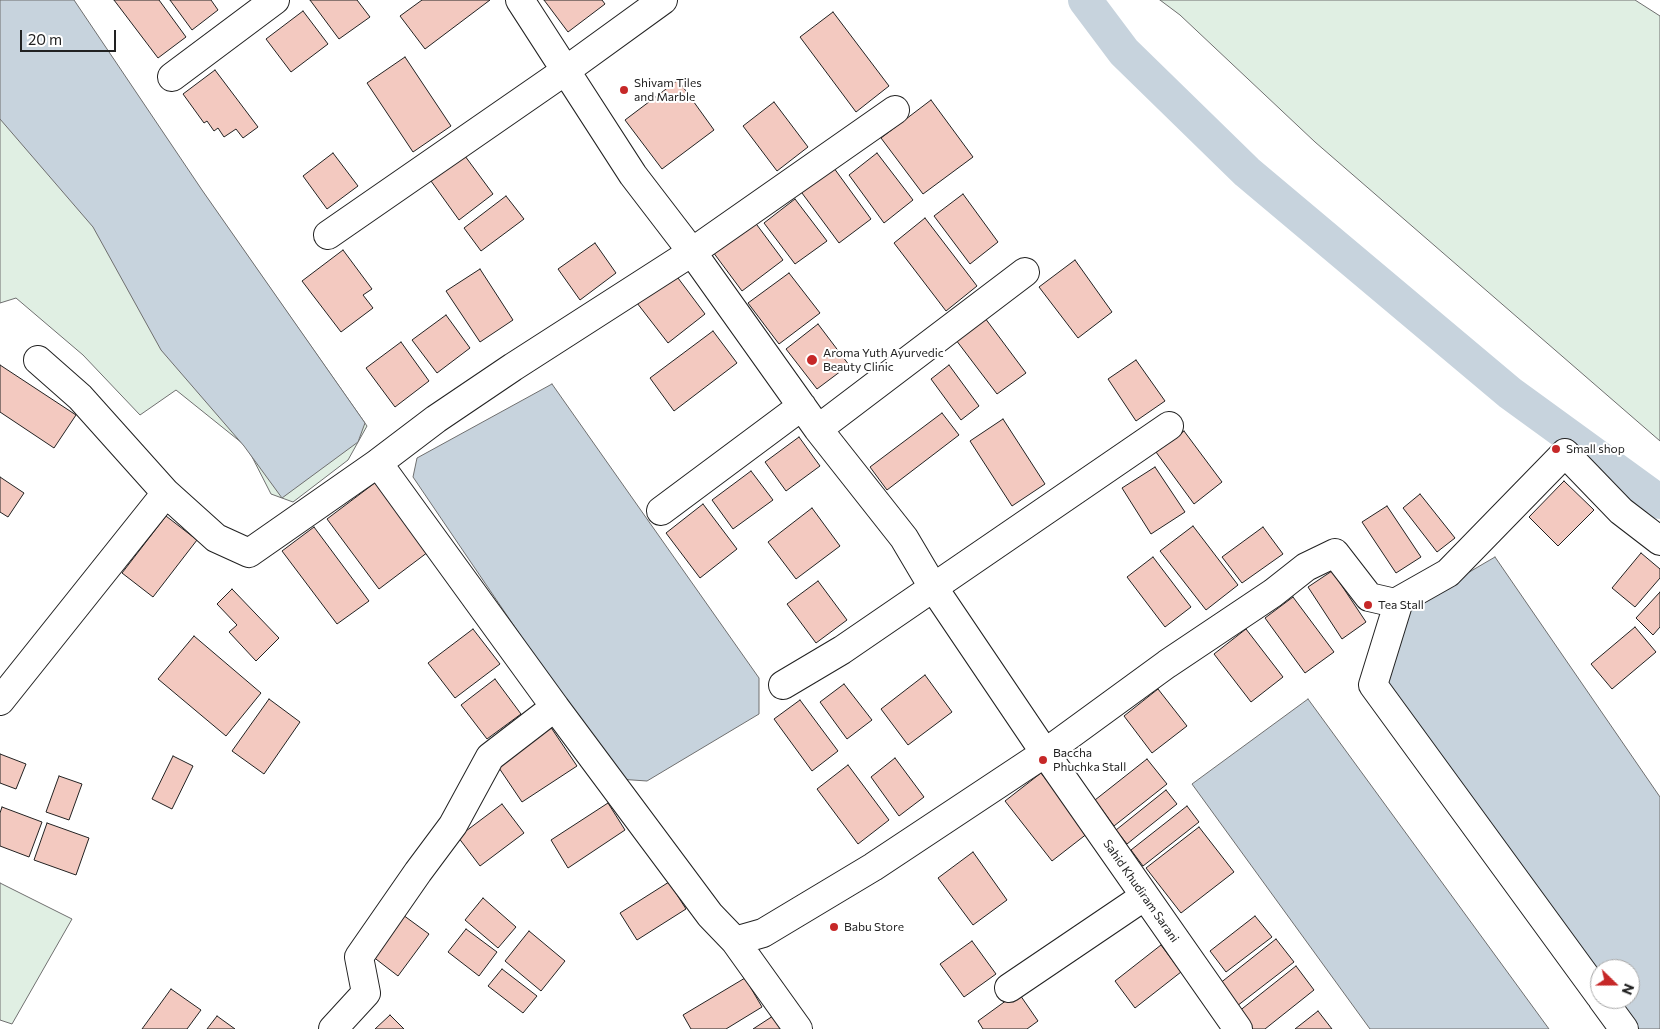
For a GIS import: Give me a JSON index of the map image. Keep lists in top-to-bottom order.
{
  "streets": {
    "street": ["Sahid Khudiram Sarani"]
  },
  "places": [
    "Shivam Tiles and Marble",
    "Aroma Yuth Ayurvedic Beauty Clinic",
    "Small shop",
    "Tea Stall",
    "Baccha Phuchka Stall",
    "Babu Store"
  ],
  "scale_bar": "20 m",
  "north": "right"
}
